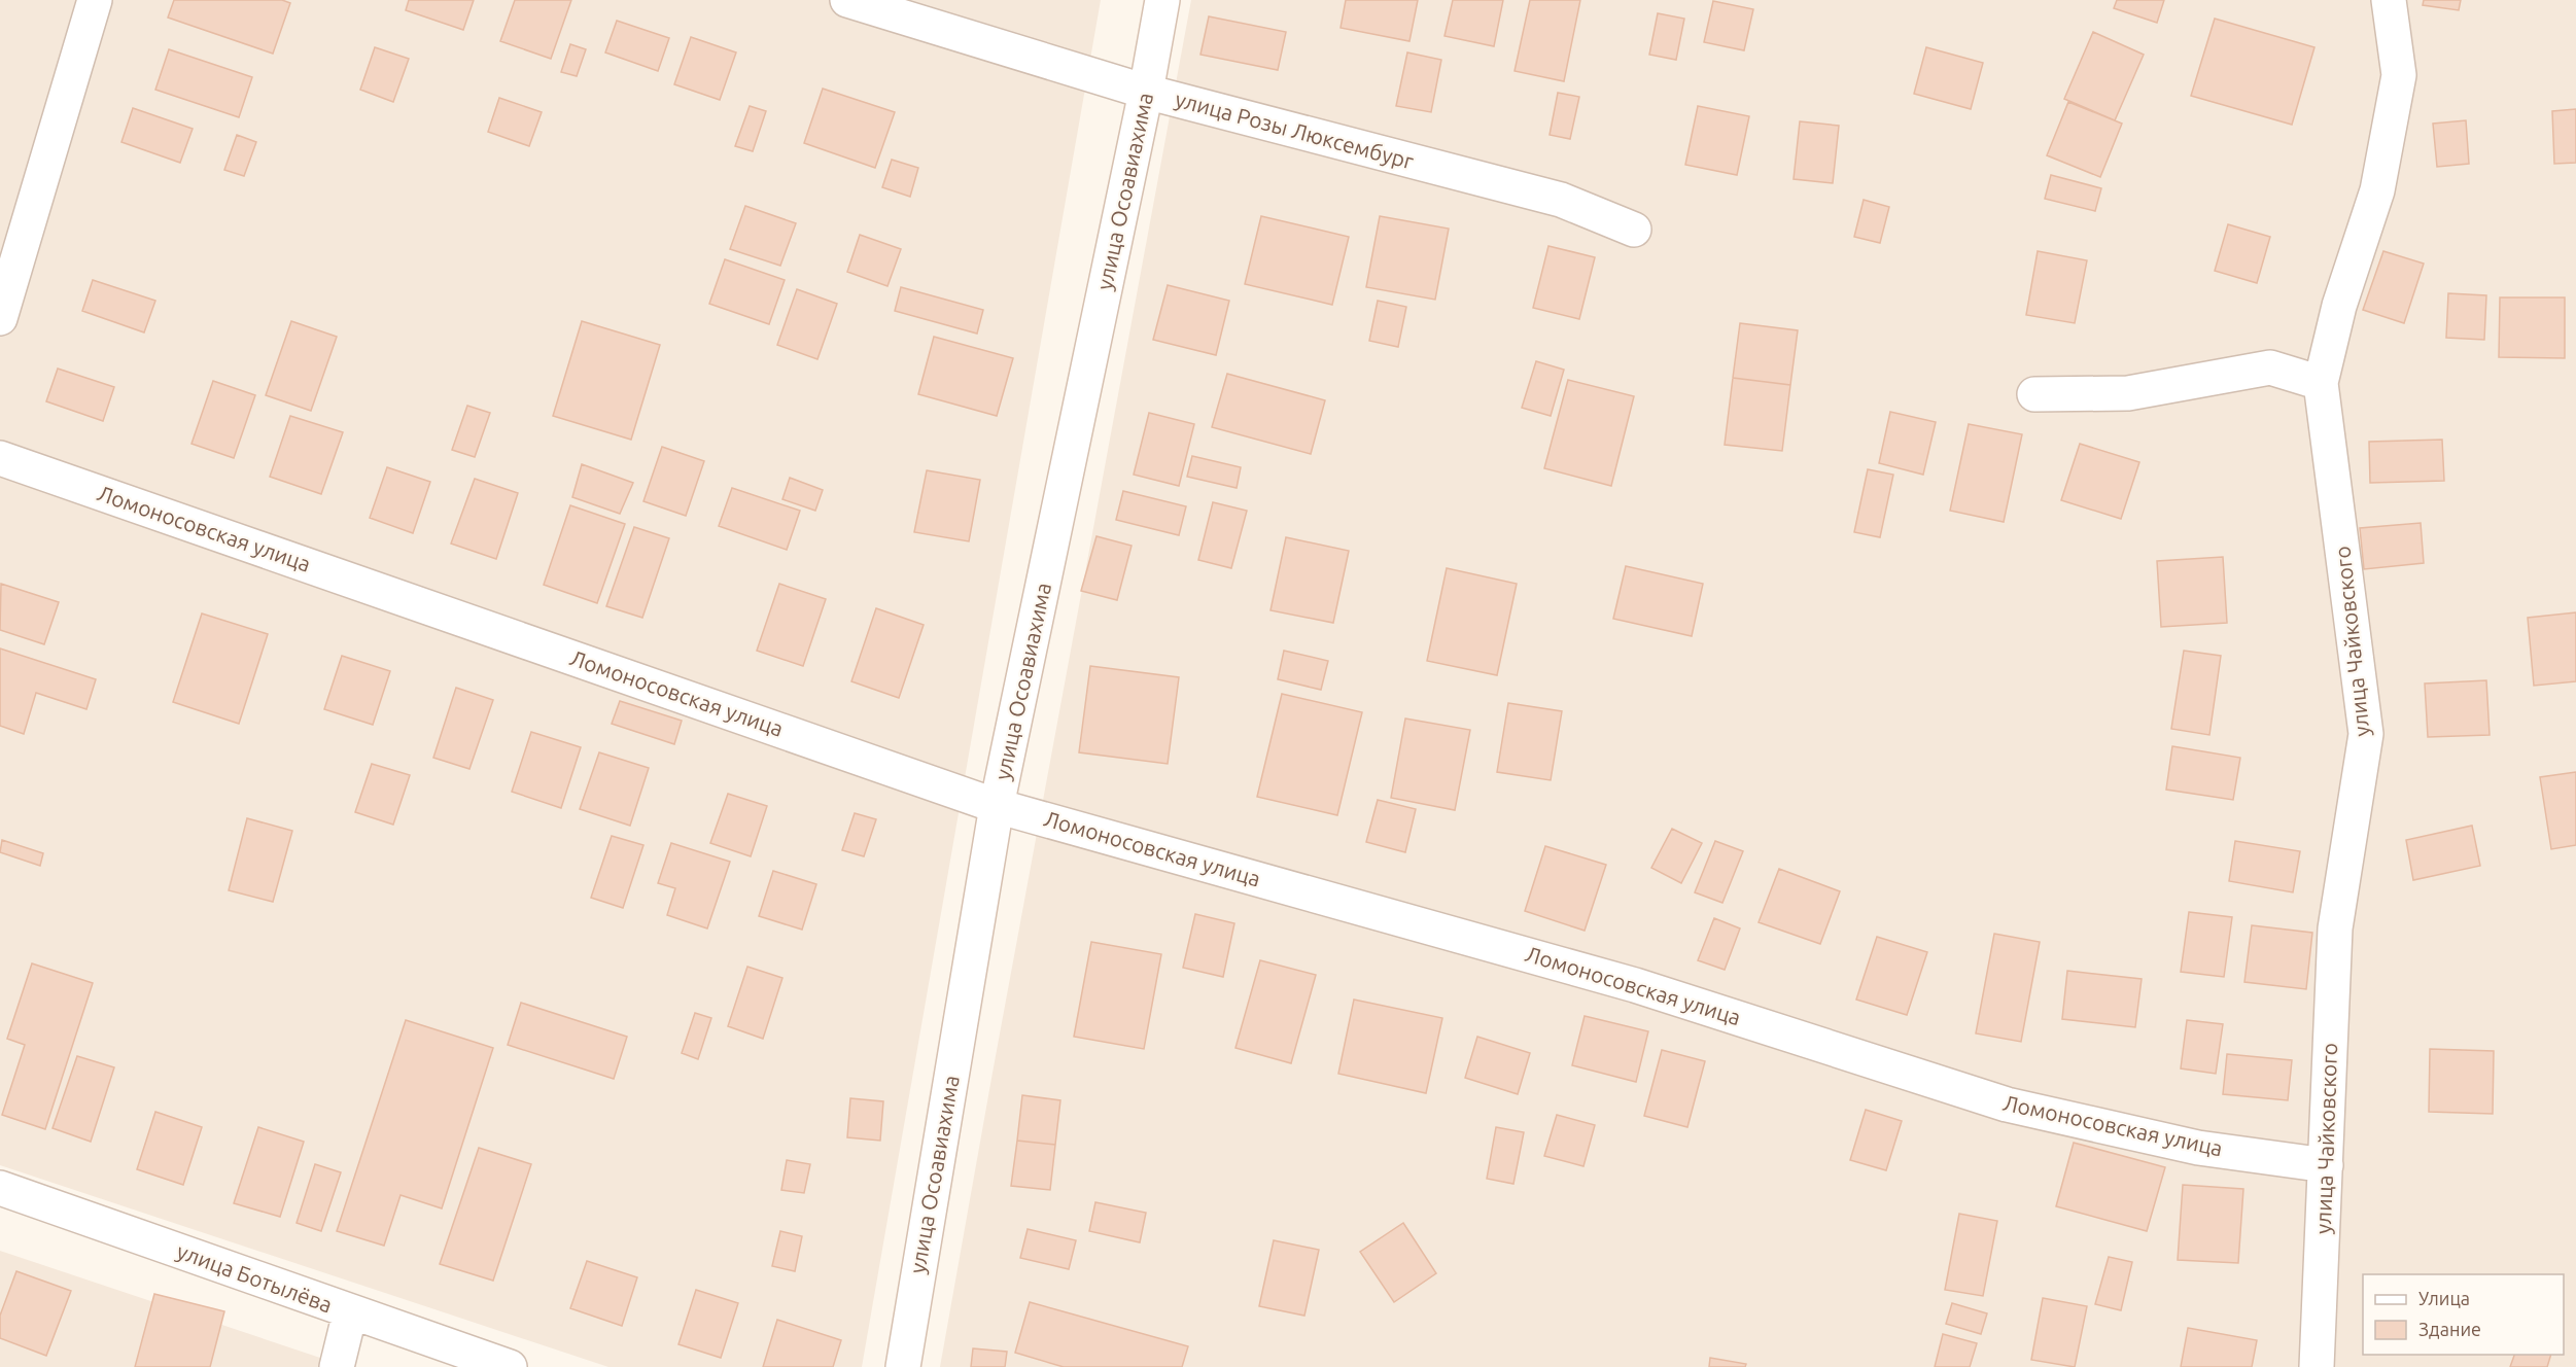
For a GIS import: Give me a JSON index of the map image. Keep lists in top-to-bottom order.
{
  "streets": {
    "street": [
      "улица Розы Люксембург",
      "улица Осоавиахима",
      "Ломоносовская улица",
      "улица Чайковского",
      "улица Ботылёва"
    ]
  },
  "crossings": [
    ["улица Розы Люксембург", "улица Осоавиахима"],
    ["улица Осоавиахима", "Ломоносовская улица"],
    ["Ломоносовская улица", "улица Чайковского"]
  ],
  "legend": ["Улица", "Здание"]
}
